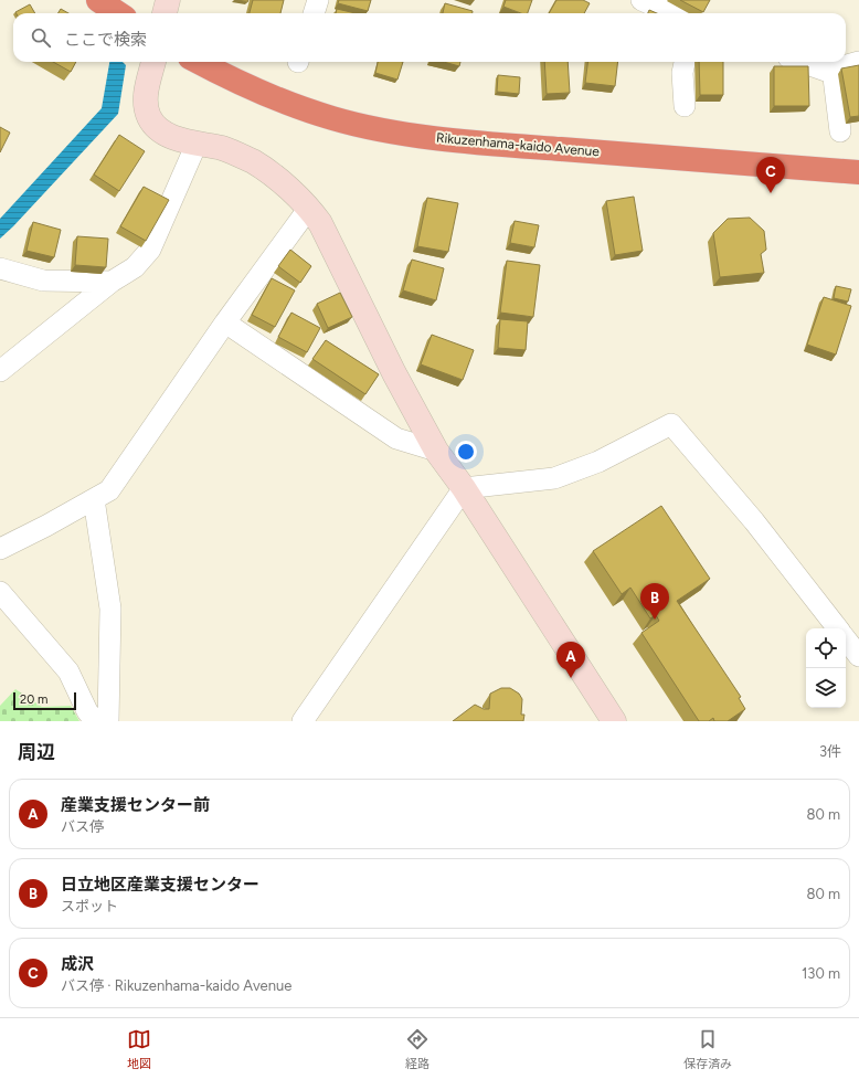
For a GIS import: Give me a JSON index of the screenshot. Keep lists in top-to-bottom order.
{
  "streets": {
    "highway": ["Rikuzenhama-kaido Avenue"]
  },
  "scale_bar": "20 m",
  "page": {
    "search": "ここで検索",
    "pins": ["C", "B", "A"],
    "scale": "20 m",
    "heading": ["周辺", "3件"],
    "list": [
      {
        "mark": "A",
        "name": "産業支援センター前",
        "note": "バス停",
        "value": "80 m"
      },
      {
        "mark": "B",
        "name": "日立地区産業支援センター",
        "note": "スポット",
        "value": "80 m"
      },
      {
        "mark": "C",
        "name": "成沢",
        "note": "バス停 · Rikuzenhama-kaido Avenue",
        "value": "130 m"
      }
    ],
    "nav": ["地図", "経路", "保存済み"]
  }
}
